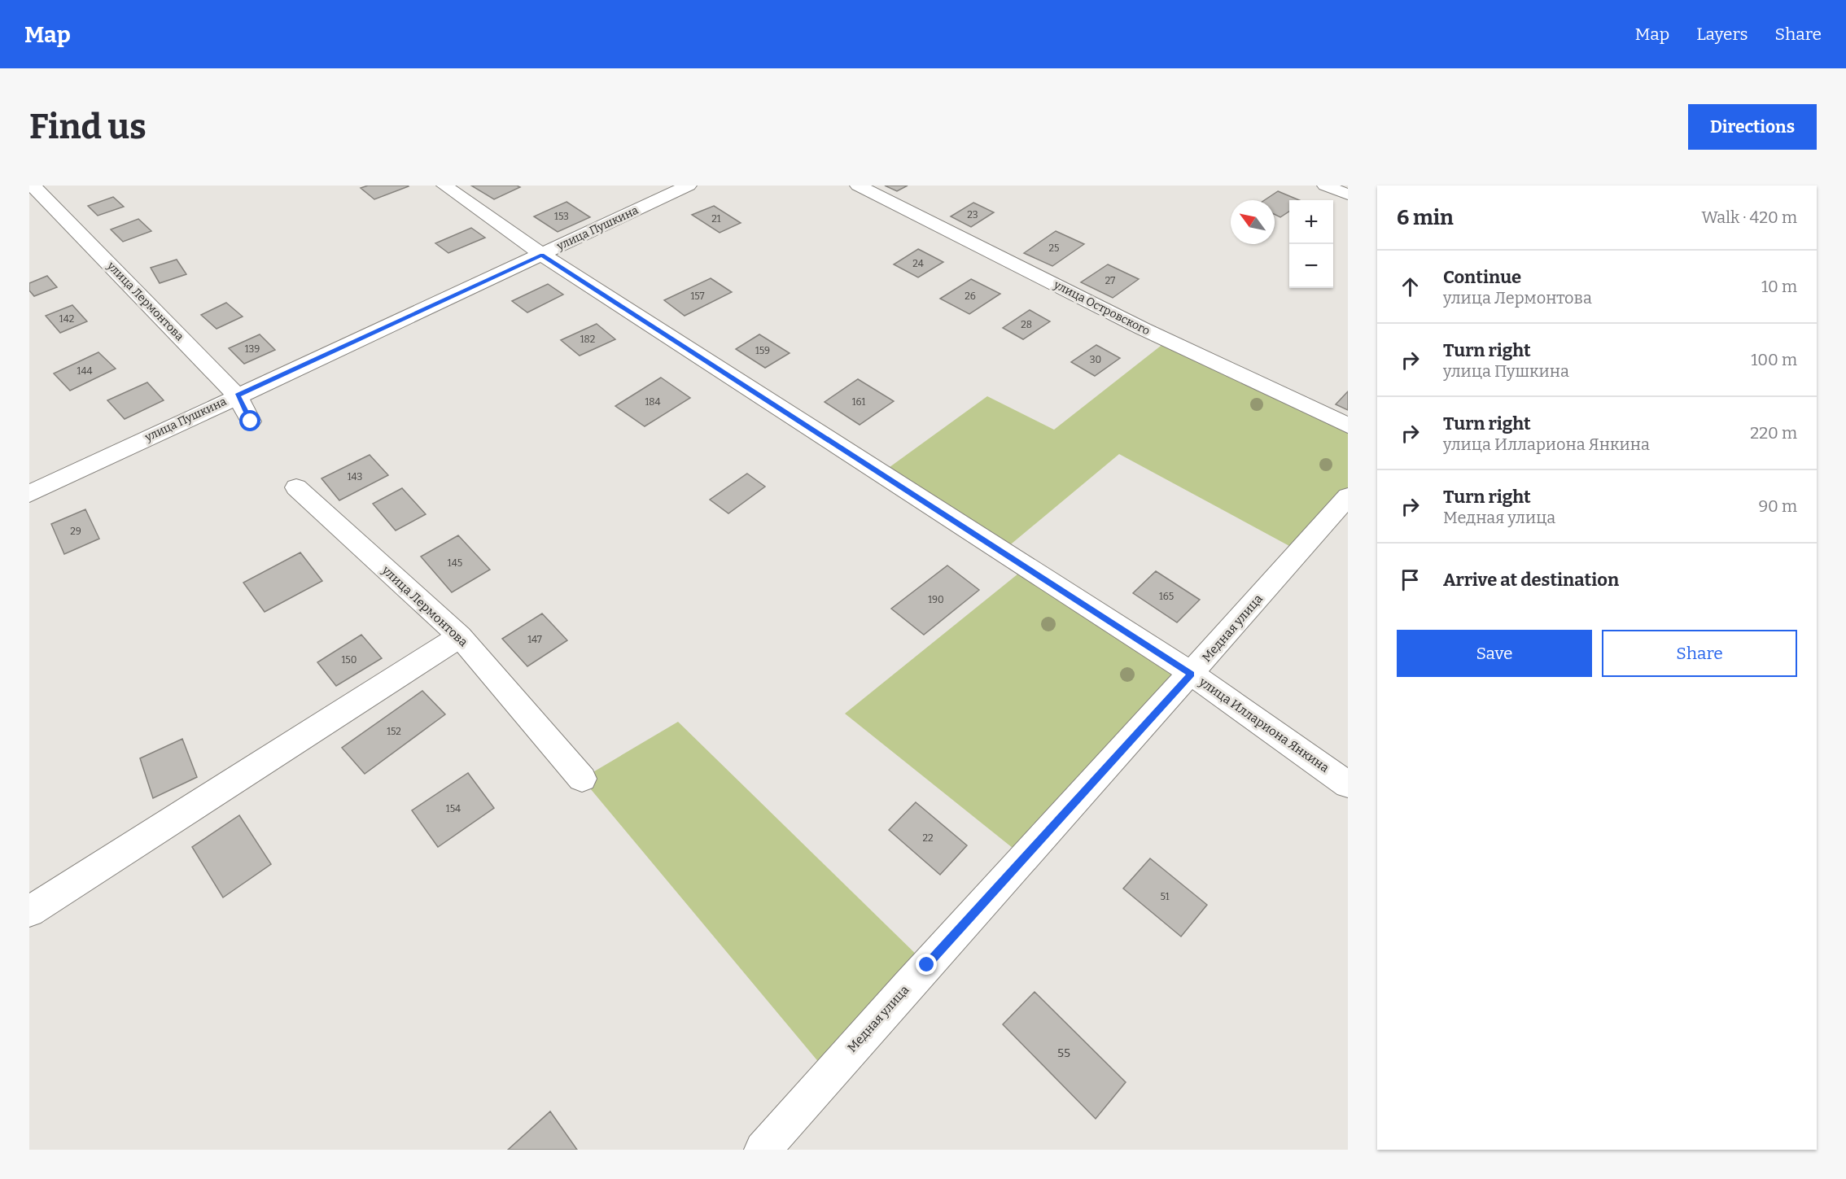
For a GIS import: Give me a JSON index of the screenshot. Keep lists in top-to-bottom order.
{
  "streets": {
    "street": [
      "улица Пушкина",
      "улица Лермонтова",
      "улица Островского",
      "Медная улица",
      "улица Иллариона Янкина"
    ]
  },
  "crossings": [
    ["улица Пушкина", "улица Лермонтова"],
    ["улица Пушкина", "улица Иллариона Янкина"],
    ["Медная улица", "улица Иллариона Янкина"]
  ],
  "house_numbers": [
    "23",
    "153",
    "21",
    "25",
    "24",
    "27",
    "157",
    "26",
    "142",
    "28",
    "182",
    "139",
    "159",
    "30",
    "144",
    "184",
    "161",
    "143",
    "29",
    "145",
    "165",
    "190",
    "147",
    "150",
    "152",
    "154",
    "22",
    "51",
    "55"
  ],
  "north": "top left",
  "page": {
    "header": "Map",
    "nav": ["Map", "Layers", "Share"],
    "buttons": [
      "Directions",
      ["Save", "Share"]
    ],
    "title": "Find us",
    "heading": ["6 min", "Walk · 420 m"],
    "map_buttons": ["+", "−"],
    "list": [
      ["Continue", "улица Лермонтова", "10 m"],
      ["Turn right", "улица Пушкина", "100 m"],
      ["Turn right", "улица Иллариона Янкина", "220 m"],
      ["Turn right", "Медная улица", "90 m"],
      "Arrive at destination"
    ]
  }
}
